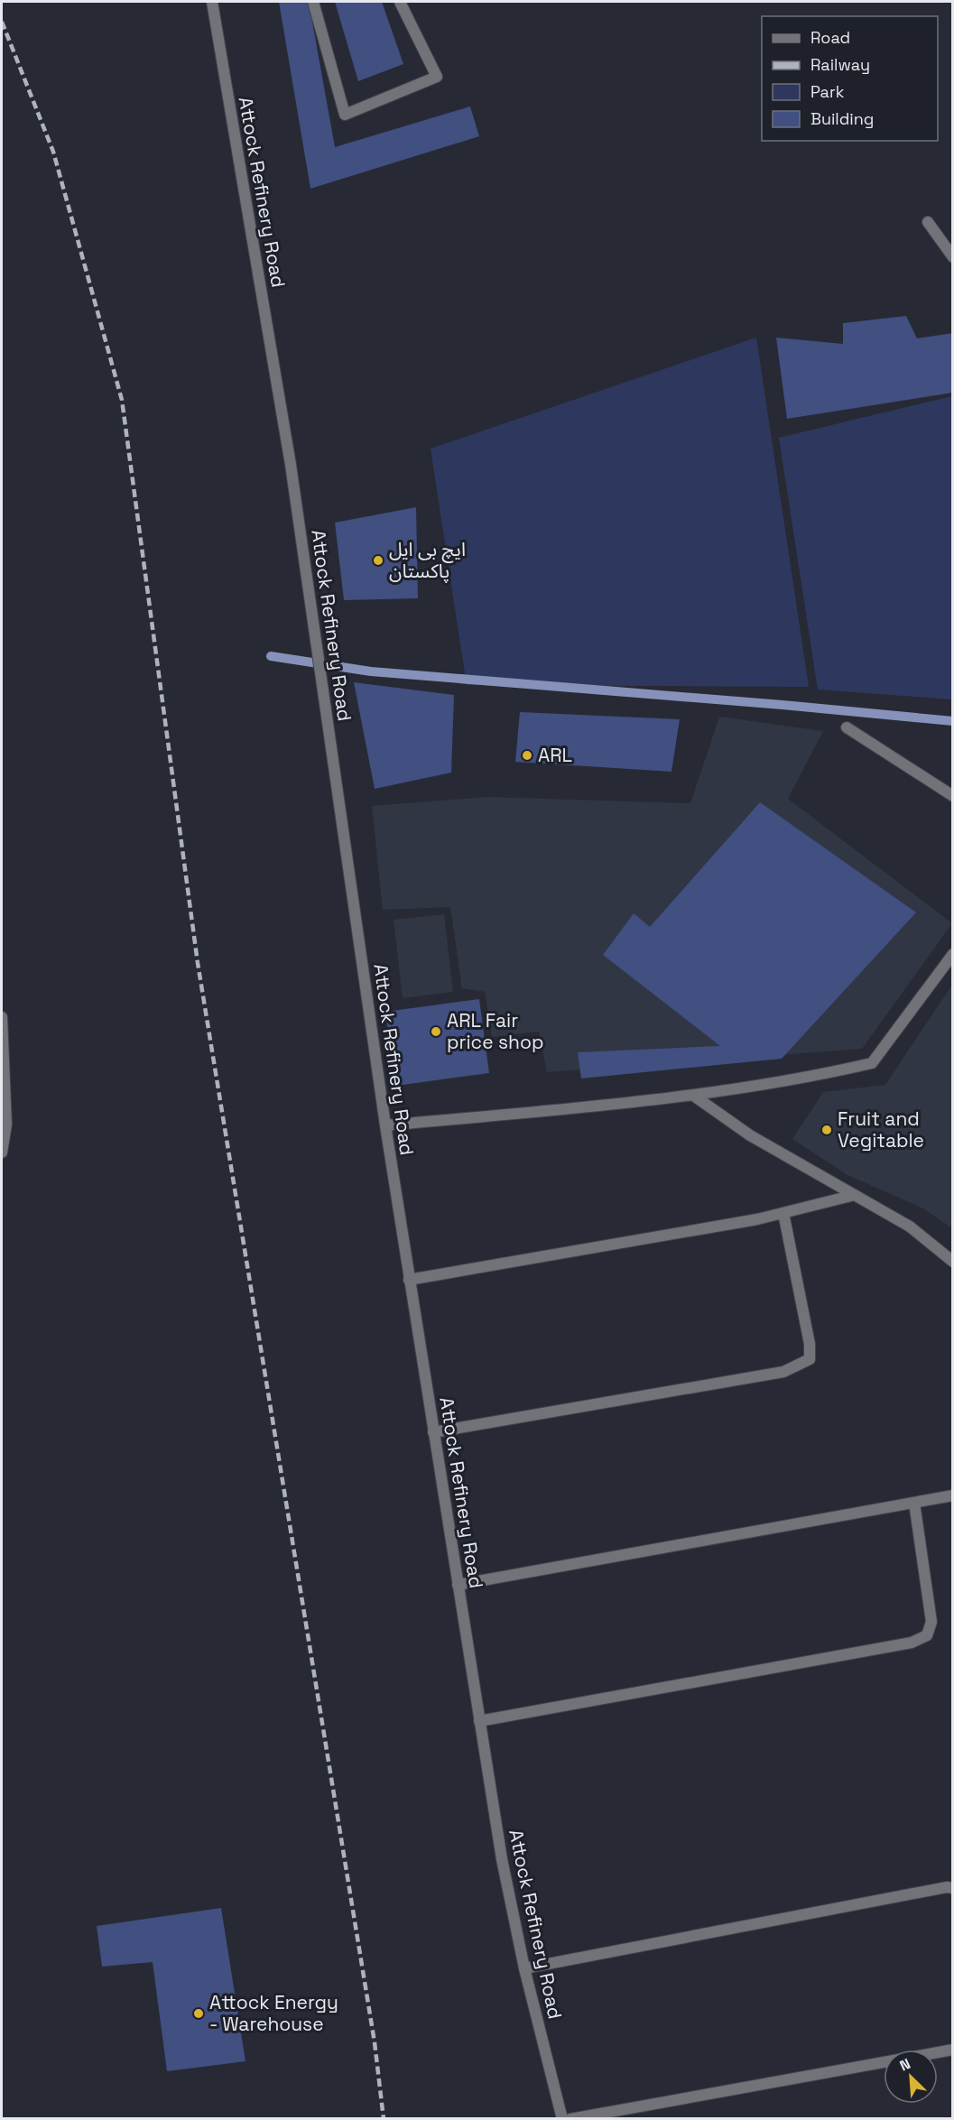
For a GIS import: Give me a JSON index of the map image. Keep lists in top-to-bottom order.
{
  "streets": {
    "street": ["Attock Refinery Road"]
  },
  "places": [
    "ایچ بی ایل پاکستان",
    "ARL",
    "ARL Fair price shop",
    "Fruit and Vegitable",
    "Attock Energy - Warehouse"
  ],
  "legend": [
    "Road",
    "Railway",
    "Park",
    "Building"
  ],
  "north": "top left"
}
